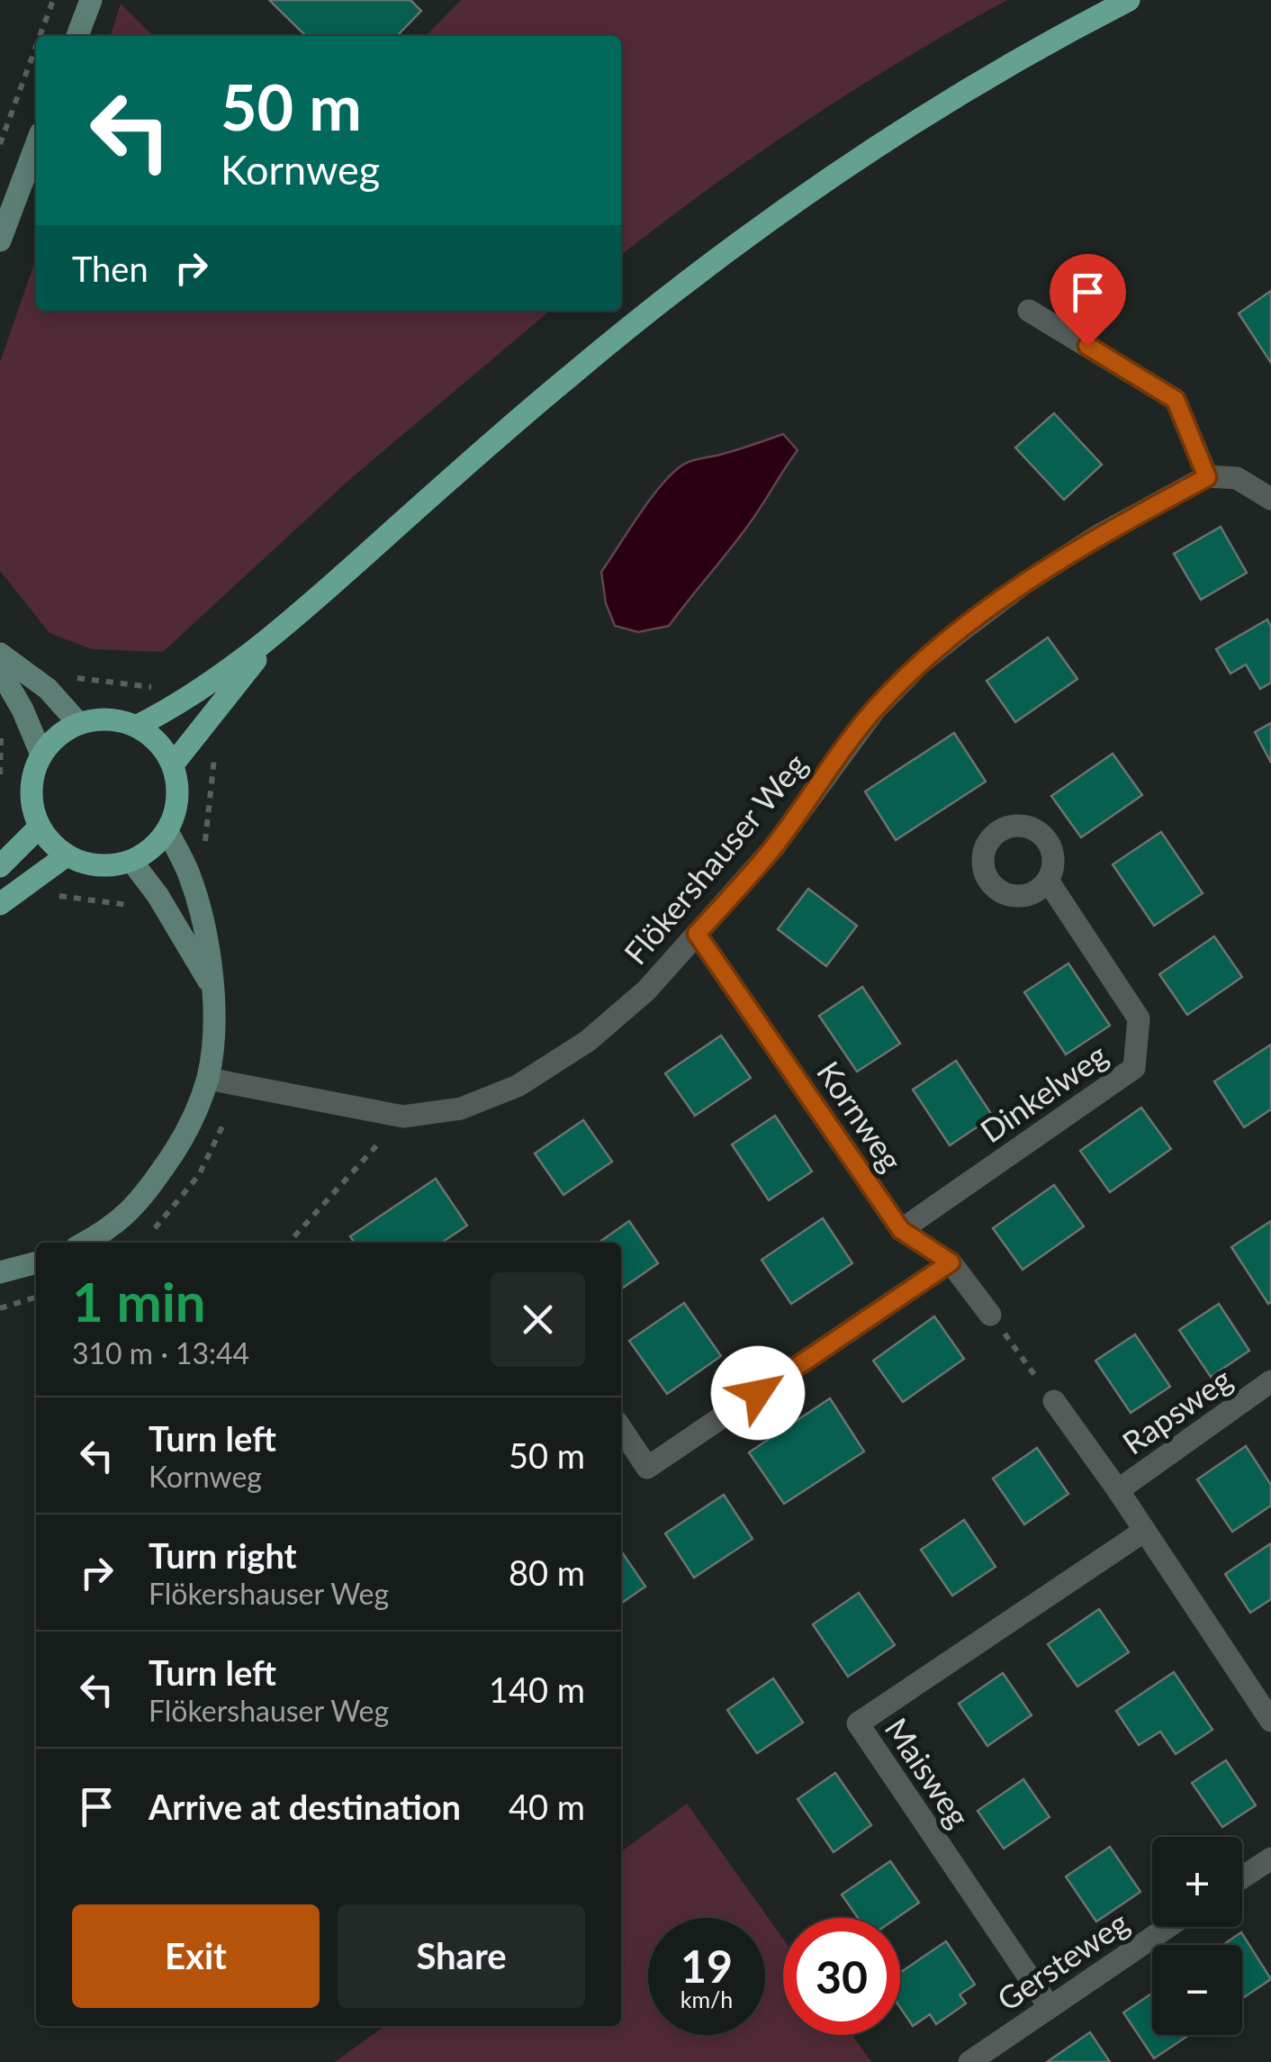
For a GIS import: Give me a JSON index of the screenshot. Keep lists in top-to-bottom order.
{
  "streets": {
    "street": [
      "Flökershauser Weg",
      "Dinkelweg",
      "Kornweg",
      "Rapsweg",
      "Maisweg",
      "Gersteweg"
    ]
  },
  "crossings": [
    ["Flökershauser Weg", "Kornweg"],
    ["Dinkelweg", "Kornweg"],
    ["Maisweg", "Gersteweg"]
  ],
  "page": {
    "turn": ["50 m", "Kornweg"],
    "then": "Then",
    "heading": ["1 min", "310 m · 13:44"],
    "list": [
      {
        "name": "Turn left",
        "note": "Kornweg",
        "value": "50 m"
      },
      {
        "name": "Turn right",
        "note": "Flökershauser Weg",
        "value": "80 m"
      },
      {
        "name": "Turn left",
        "note": "Flökershauser Weg",
        "value": "140 m"
      },
      {
        "name": "Arrive at destination",
        "value": "40 m"
      }
    ],
    "map_buttons": ["+", "−"],
    "buttons": ["Exit", "Share"],
    "speed": "19 km/h",
    "limit": "30"
  }
}
